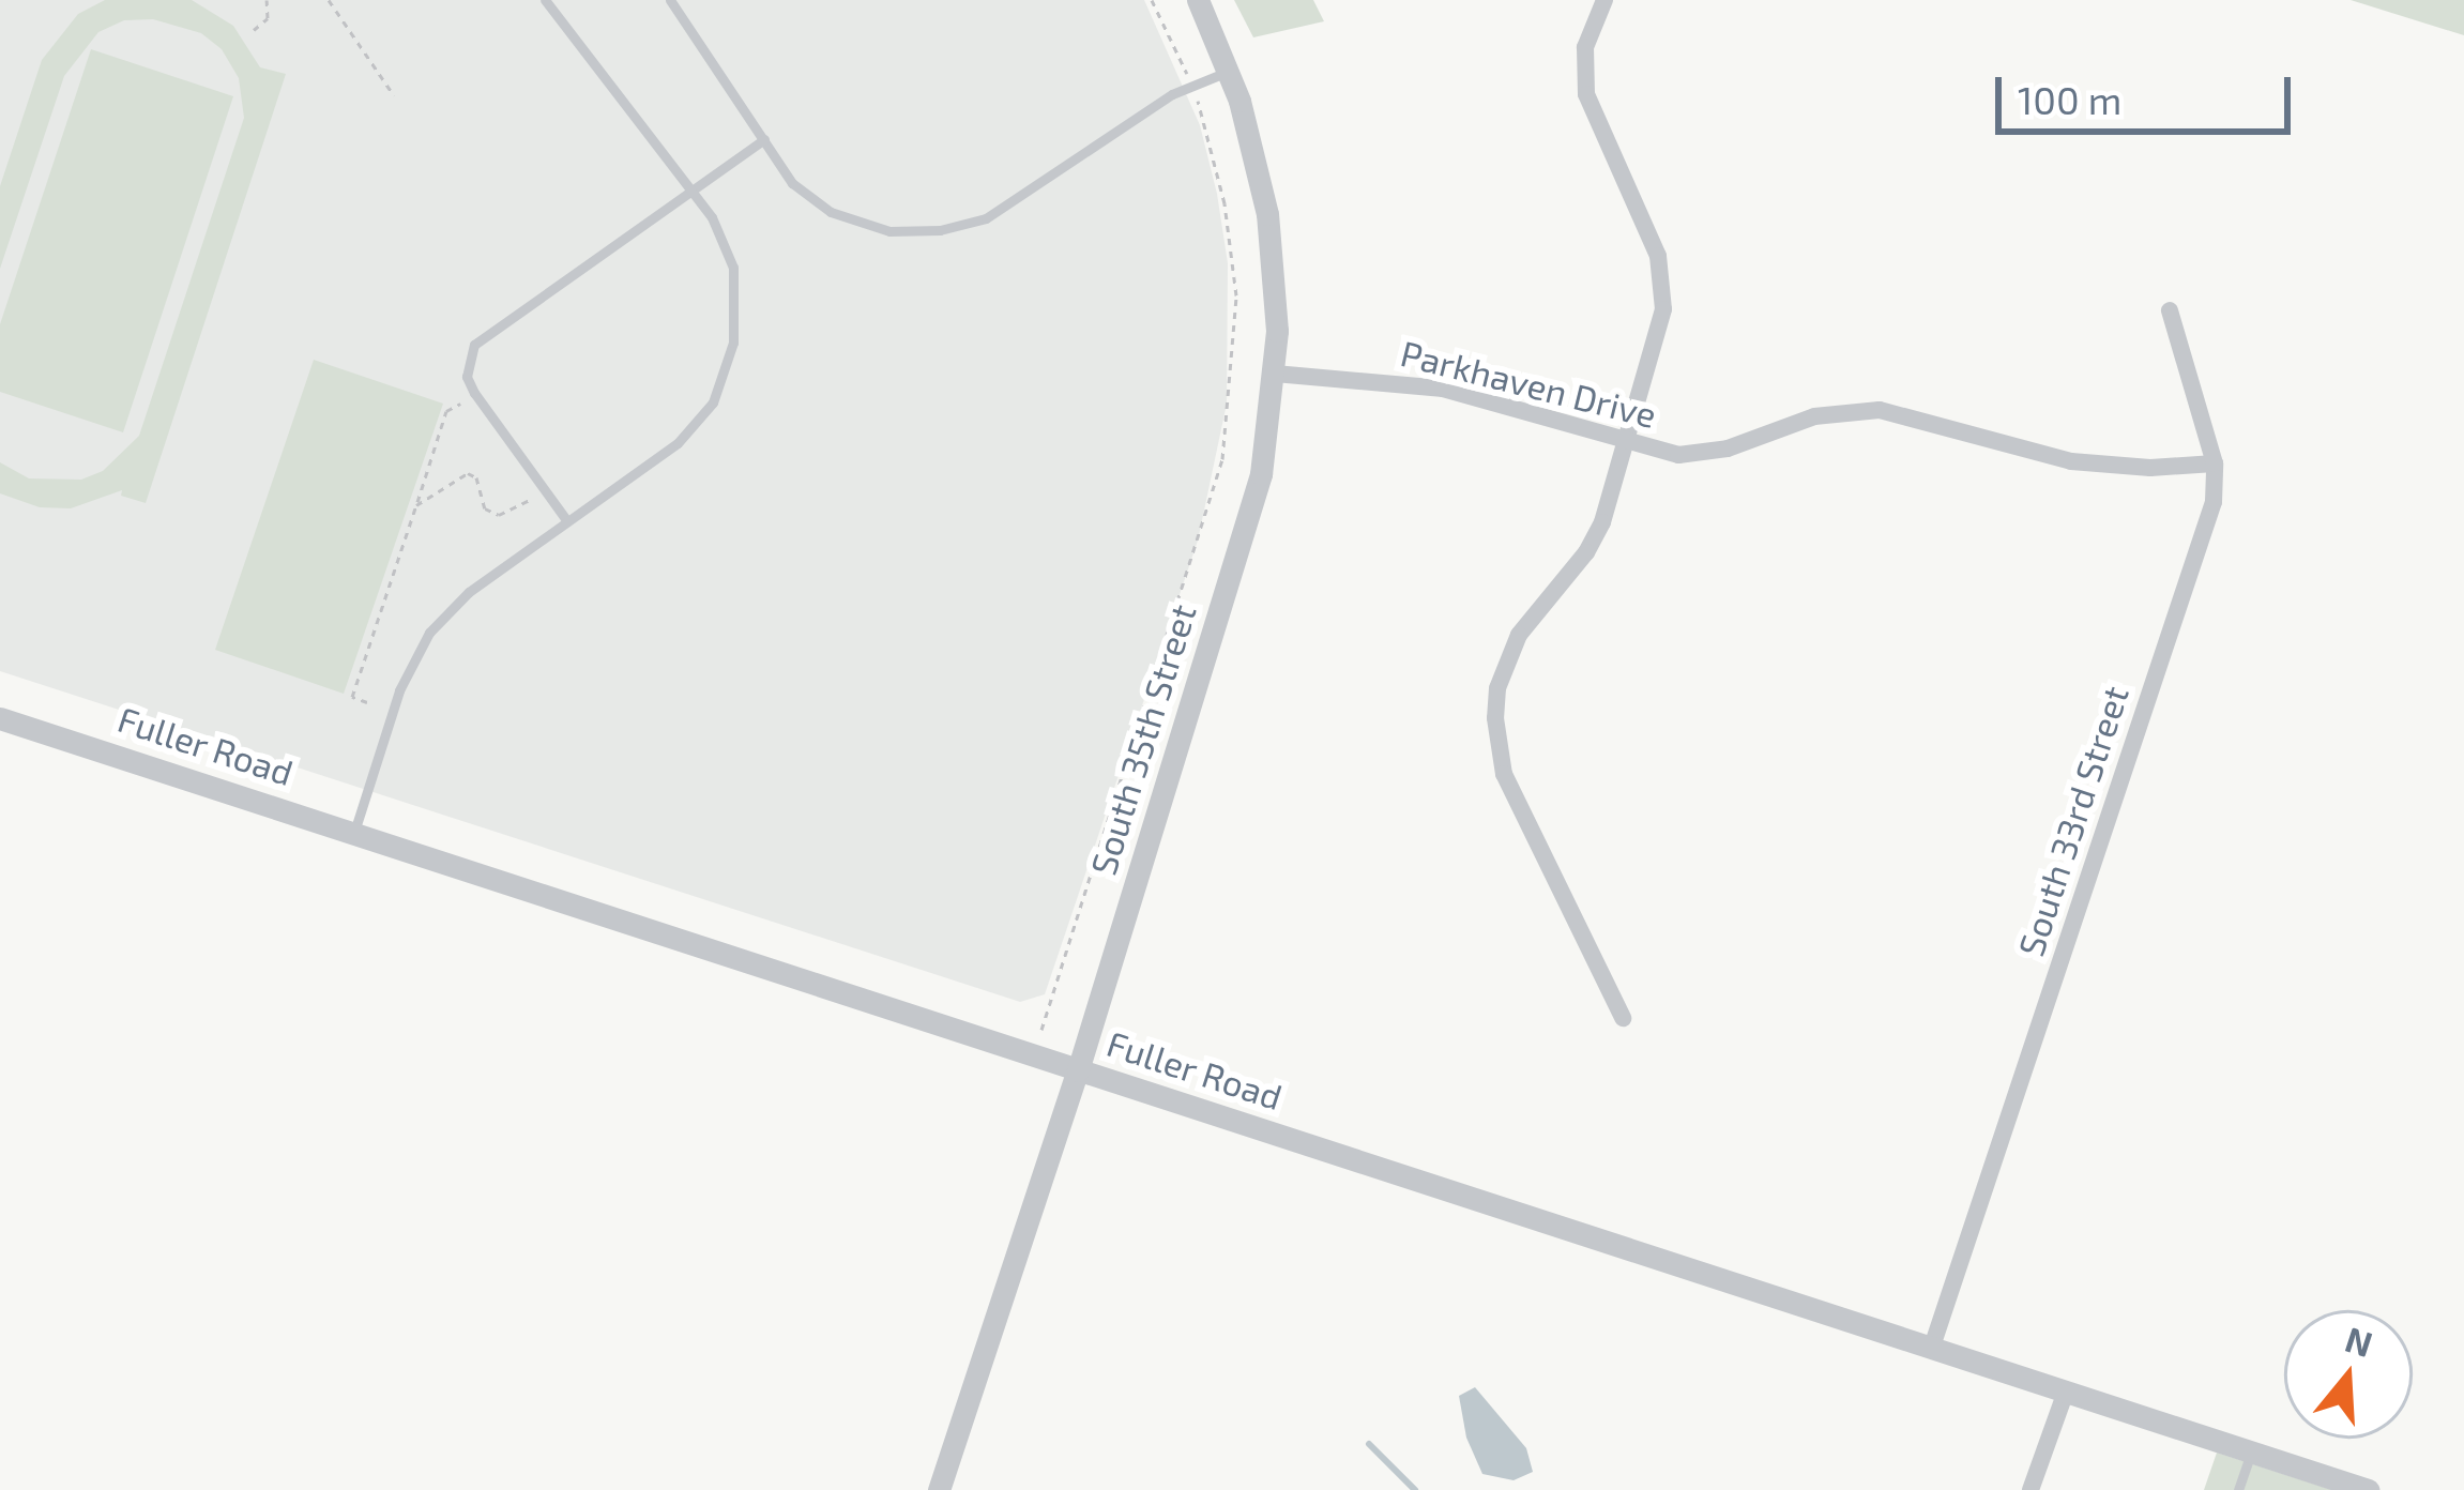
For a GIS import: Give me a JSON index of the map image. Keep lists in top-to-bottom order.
{
  "streets": {
    "street": [
      "Parkhaven Drive",
      "South 35th Street",
      "Fuller Road",
      "South 33rd Street"
    ]
  },
  "crossings": [
    ["Parkhaven Drive", "South 35th Street"],
    ["Parkhaven Drive", "South 33rd Street"],
    ["South 35th Street", "Fuller Road"],
    ["Fuller Road", "South 33rd Street"]
  ],
  "scale_bar": "100 m",
  "north": "top"
}
